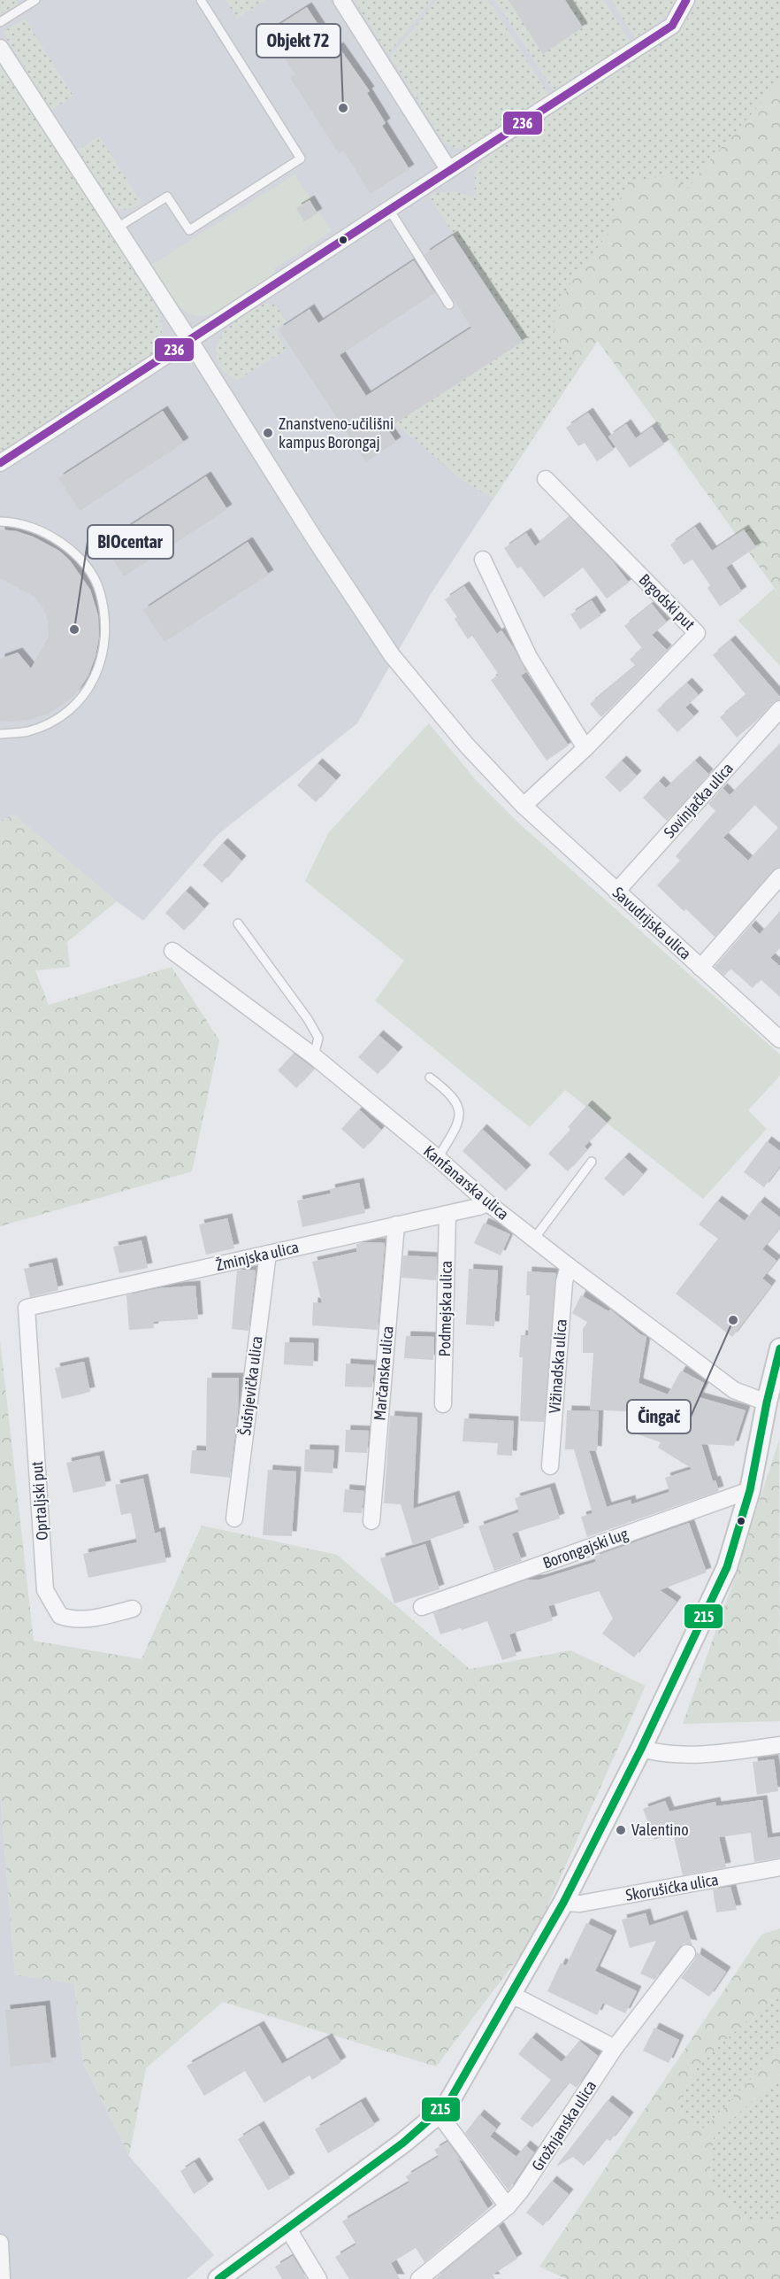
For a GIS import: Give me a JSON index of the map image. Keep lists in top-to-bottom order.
{
  "streets": {
    "street": [
      "Brgodski put",
      "Sovinjačka ulica",
      "Savudrijska ulica",
      "Kanfanarska ulica",
      "Žminjska ulica",
      "Podmejska ulica",
      "Vižinadska ulica",
      "Marčanska ulica",
      "Šušnjevička ulica",
      "Oprtaljski put",
      "Borongajski lug",
      "Skorušićka ulica",
      "Grožnjanska ulica"
    ]
  },
  "crossings": [
    ["Sovinjačka ulica", "Savudrijska ulica"],
    ["Kanfanarska ulica", "Žminjska ulica"],
    ["Kanfanarska ulica", "Vižinadska ulica"],
    ["Žminjska ulica", "Podmejska ulica"],
    ["Žminjska ulica", "Marčanska ulica"],
    ["Žminjska ulica", "Šušnjevička ulica"],
    ["Žminjska ulica", "Oprtaljski put"]
  ],
  "places": [
    "Objekt 72",
    "Znanstveno-učilišni kampus Borongaj",
    "BIOcentar",
    "Čingač",
    "Valentino"
  ],
  "lines": ["transit line 236", "transit line 215"]
}
